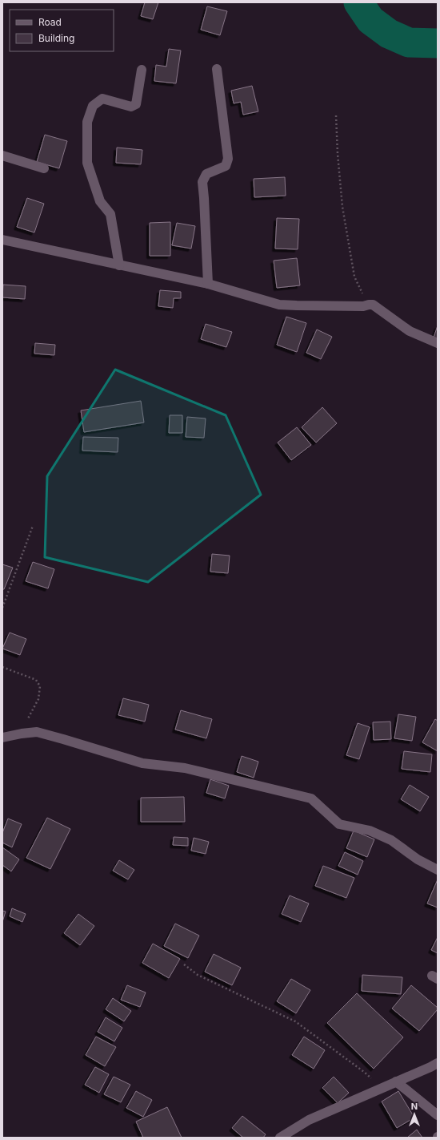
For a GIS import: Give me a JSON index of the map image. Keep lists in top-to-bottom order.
{
  "legend": ["Road", "Building"],
  "north": "top"
}
